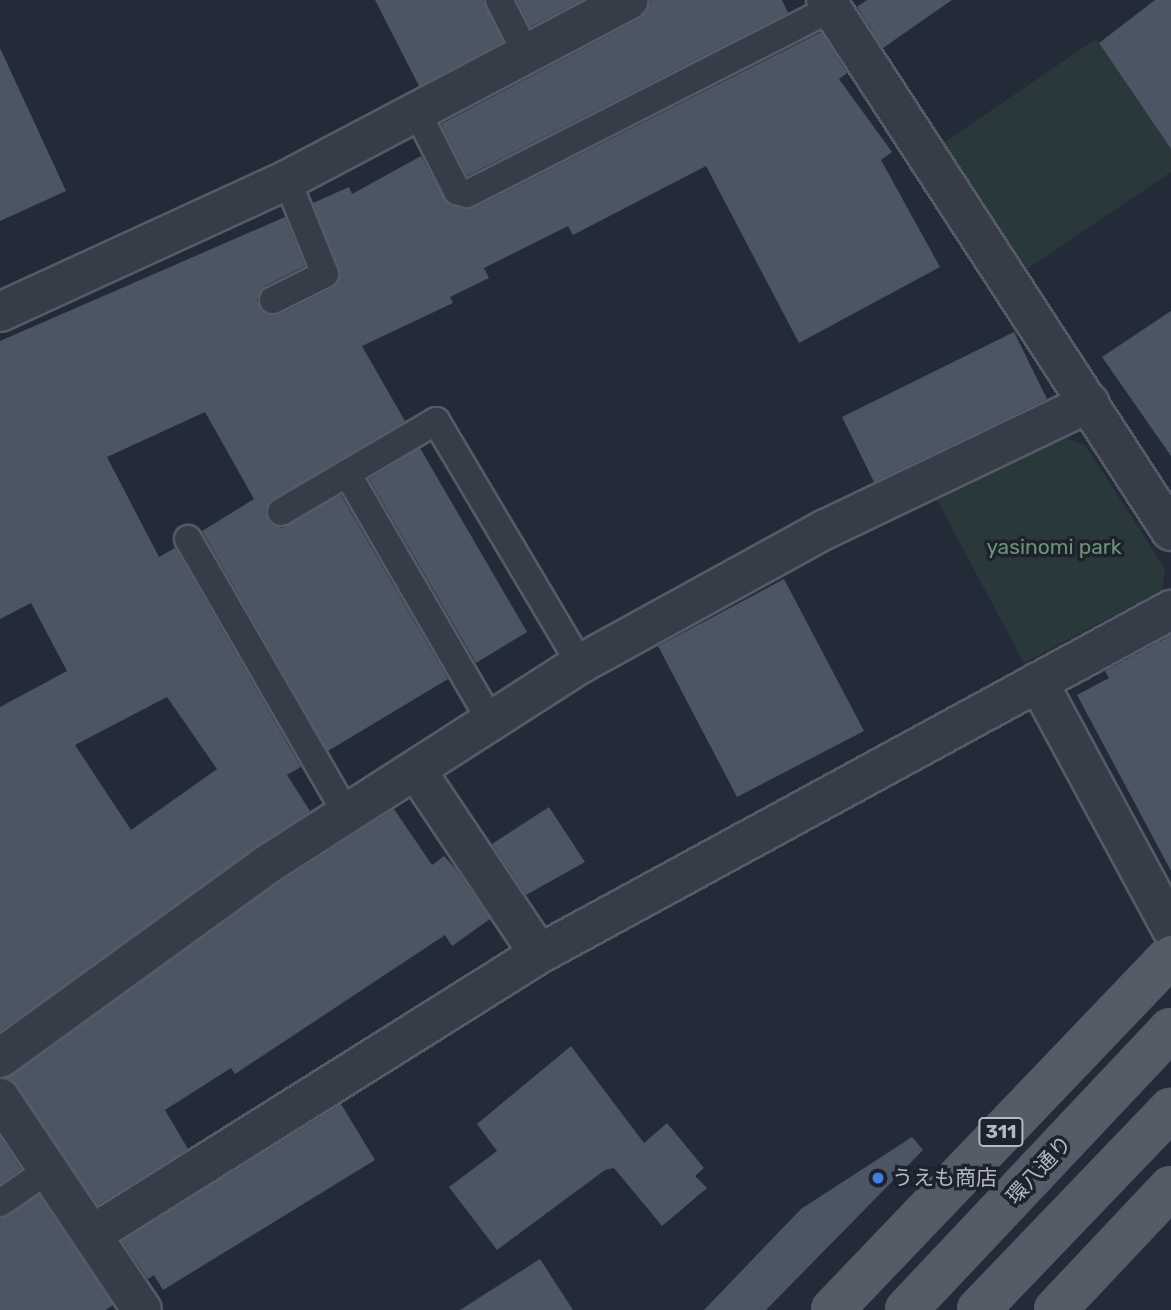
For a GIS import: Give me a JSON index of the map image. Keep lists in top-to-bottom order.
{
  "streets": {
    "main road": ["311", "環八通り"]
  },
  "parks": ["yasinomi park"],
  "places": ["うえも商店"]
}
